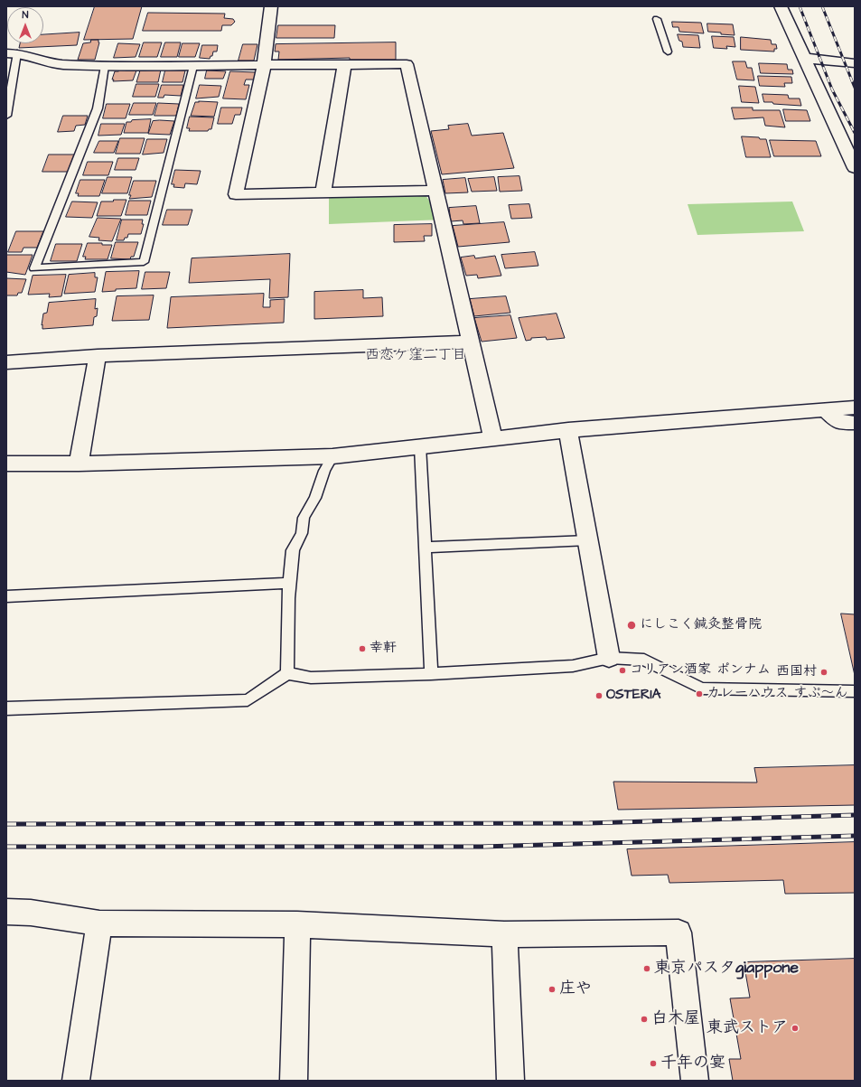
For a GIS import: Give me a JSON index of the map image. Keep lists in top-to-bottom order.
{
  "districts": ["西恋ケ窪二丁目"],
  "places": [
    "にしこく鍼灸整骨院",
    "幸軒",
    "コリアン酒家 ポンナム",
    "西国村",
    "カレーハウス すぷ〜ん",
    "OSTERIA",
    "東京パスタgiappone",
    "庄や",
    "白木屋",
    "東武ストア",
    "千年の宴"
  ],
  "north": "top"
}
